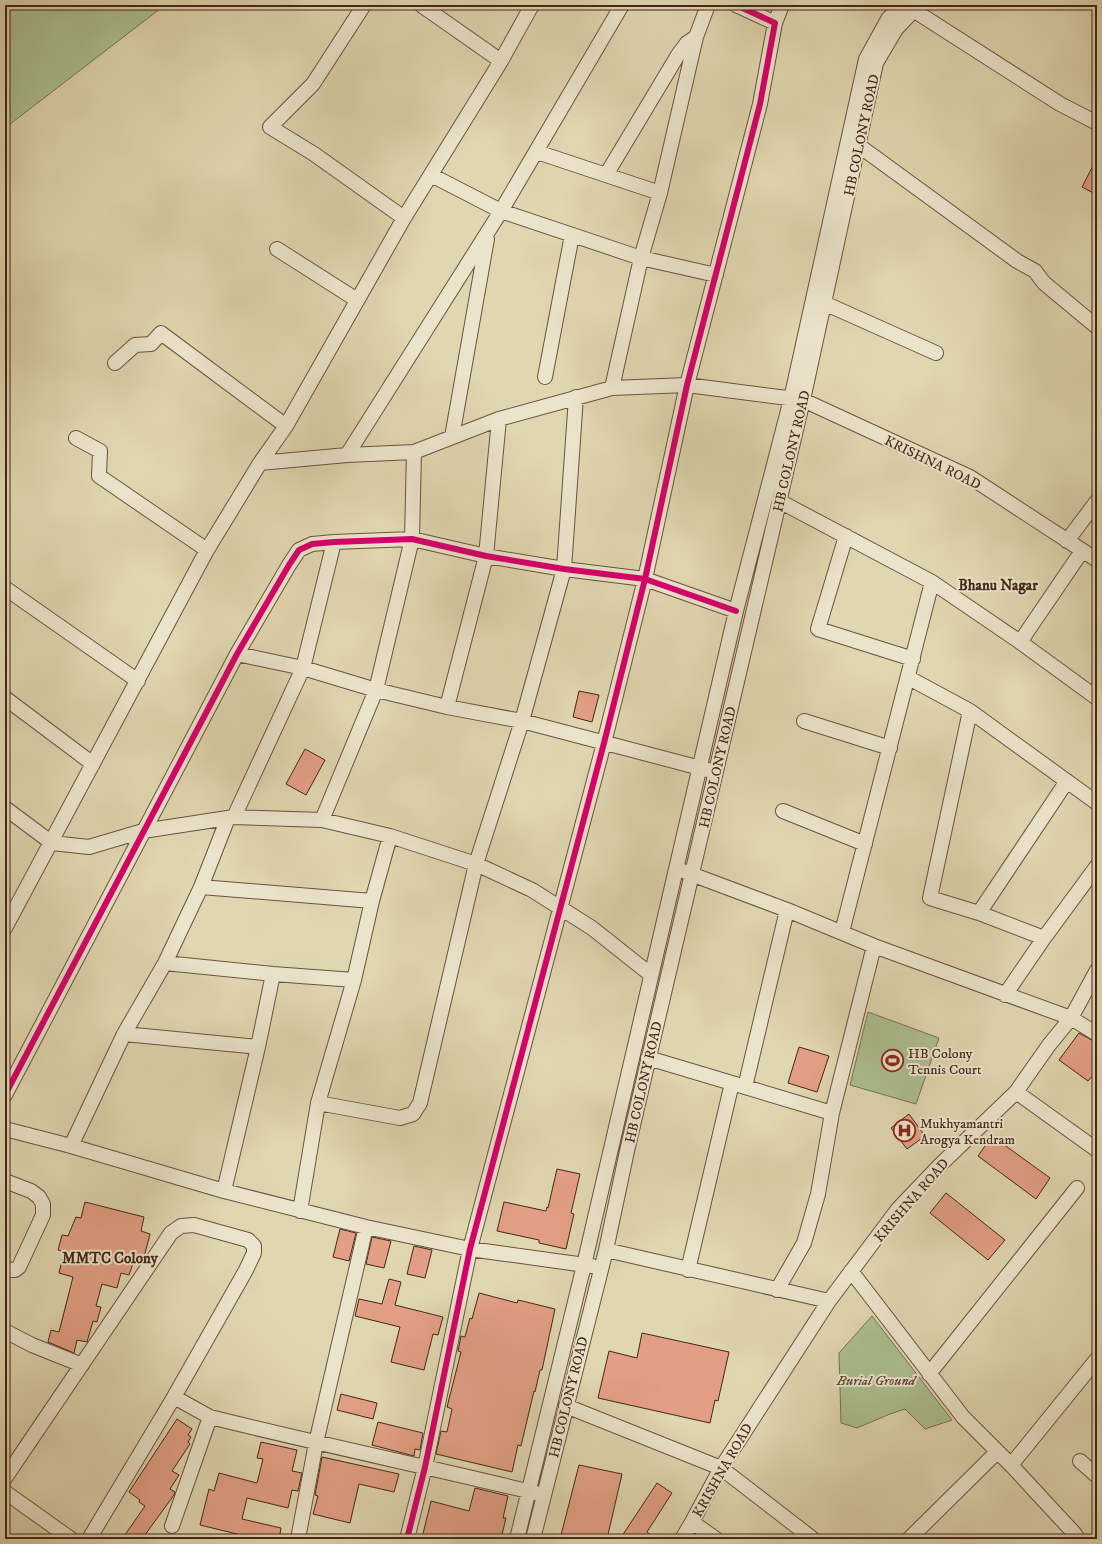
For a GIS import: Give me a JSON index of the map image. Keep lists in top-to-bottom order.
{
  "streets": {
    "street": ["HB COLONY ROAD", "KRISHNA ROAD"]
  },
  "crossings": [
    ["HB COLONY ROAD", "KRISHNA ROAD"]
  ],
  "districts": ["Bhanu Nagar", "MMTC Colony"],
  "parks": ["Burial Ground"],
  "places": {
    "sports": ["HB Colony Tennis Court"],
    "hospital": ["Mukhyamantri Arogya Kendram"]
  }
}
